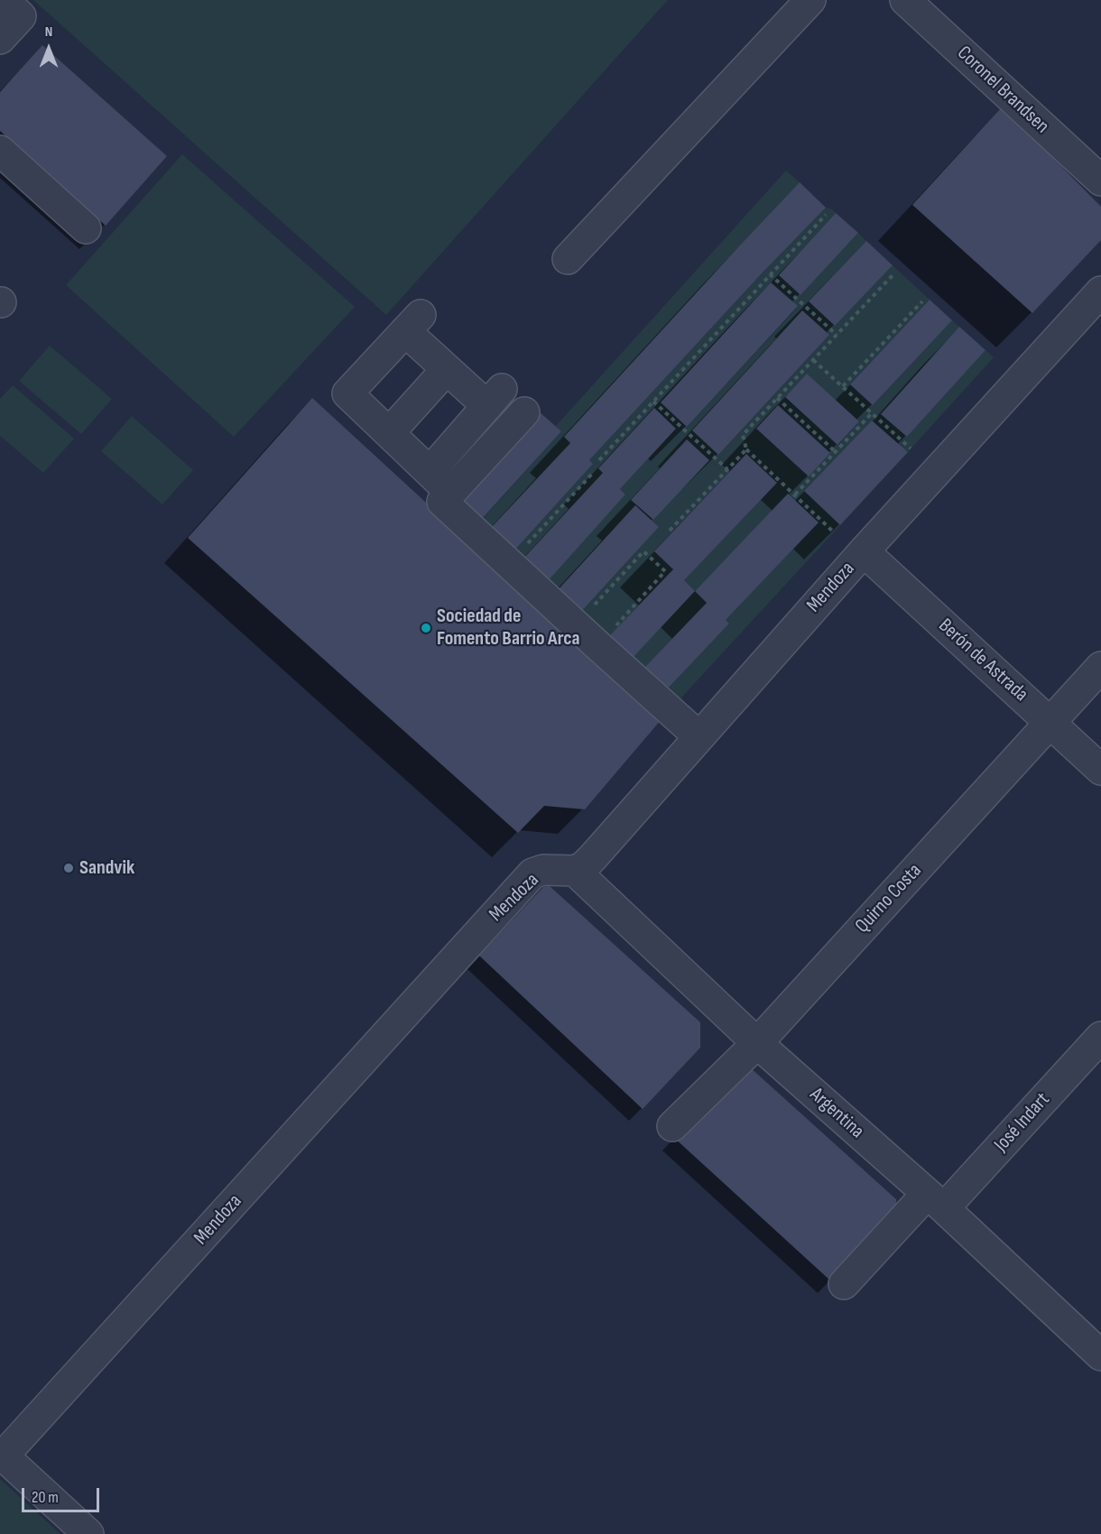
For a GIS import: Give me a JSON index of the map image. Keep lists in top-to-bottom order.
{
  "streets": {
    "street": [
      "Coronel Brandsen",
      "Mendoza",
      "Berón de Astrada",
      "Quirno Costa",
      "Argentina",
      "José Indart"
    ]
  },
  "crossings": [
    ["Mendoza", "Berón de Astrada"],
    ["Mendoza", "Argentina"],
    ["Berón de Astrada", "Quirno Costa"],
    ["Quirno Costa", "Argentina"],
    ["Argentina", "José Indart"]
  ],
  "places": ["Sociedad de Fomento Barrio Arca", "Sandvik"],
  "scale_bar": "20 m",
  "north": "top"
}
